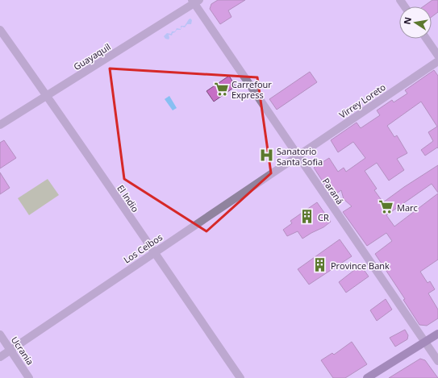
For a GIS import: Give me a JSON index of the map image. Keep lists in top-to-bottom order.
{
  "streets": {
    "street": [
      "Guayaquil",
      "Virrey Loreto",
      "Paraná",
      "El Indio",
      "Los Ceibos",
      "Ucrania"
    ]
  },
  "crossings": [
    ["Guayaquil", "Paraná"],
    ["Guayaquil", "El Indio"],
    ["Virrey Loreto", "Paraná"],
    ["Virrey Loreto", "Los Ceibos"],
    ["Paraná", "Los Ceibos"],
    ["El Indio", "Los Ceibos"],
    ["Los Ceibos", "Ucrania"]
  ],
  "places": {
    "supermarket": ["Carrefour Express", "Marc"],
    "hospital": ["Sanatorio Santa Sofia"],
    "building": ["CR", "Province Bank"]
  },
  "north": "left"
}
